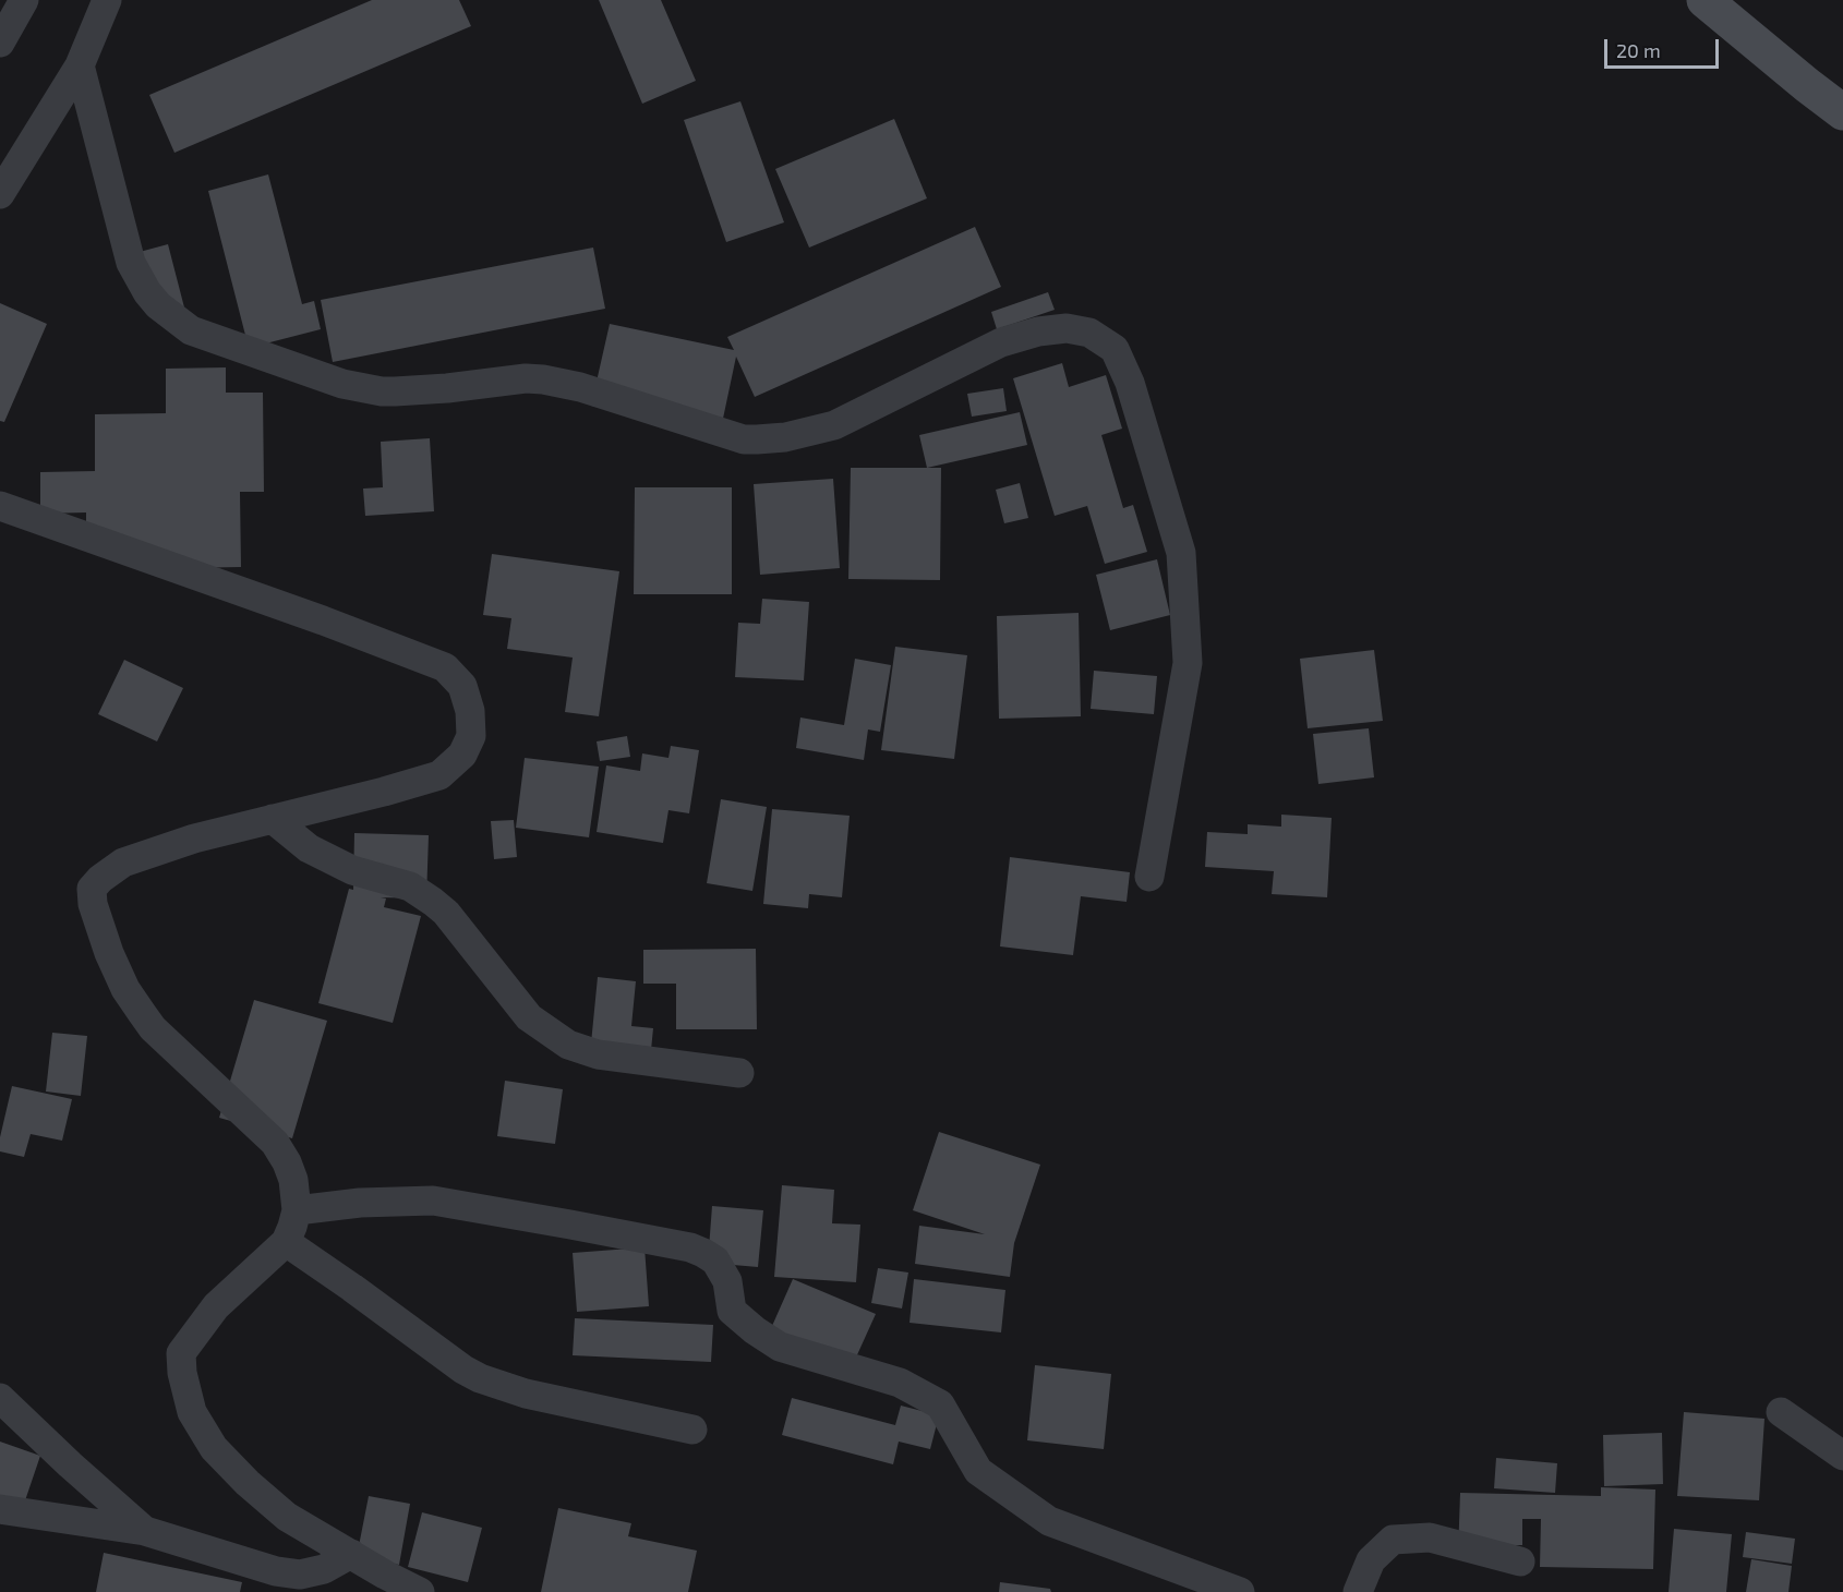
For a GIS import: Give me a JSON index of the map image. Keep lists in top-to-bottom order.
{
  "scale_bar": "20 m"
}
